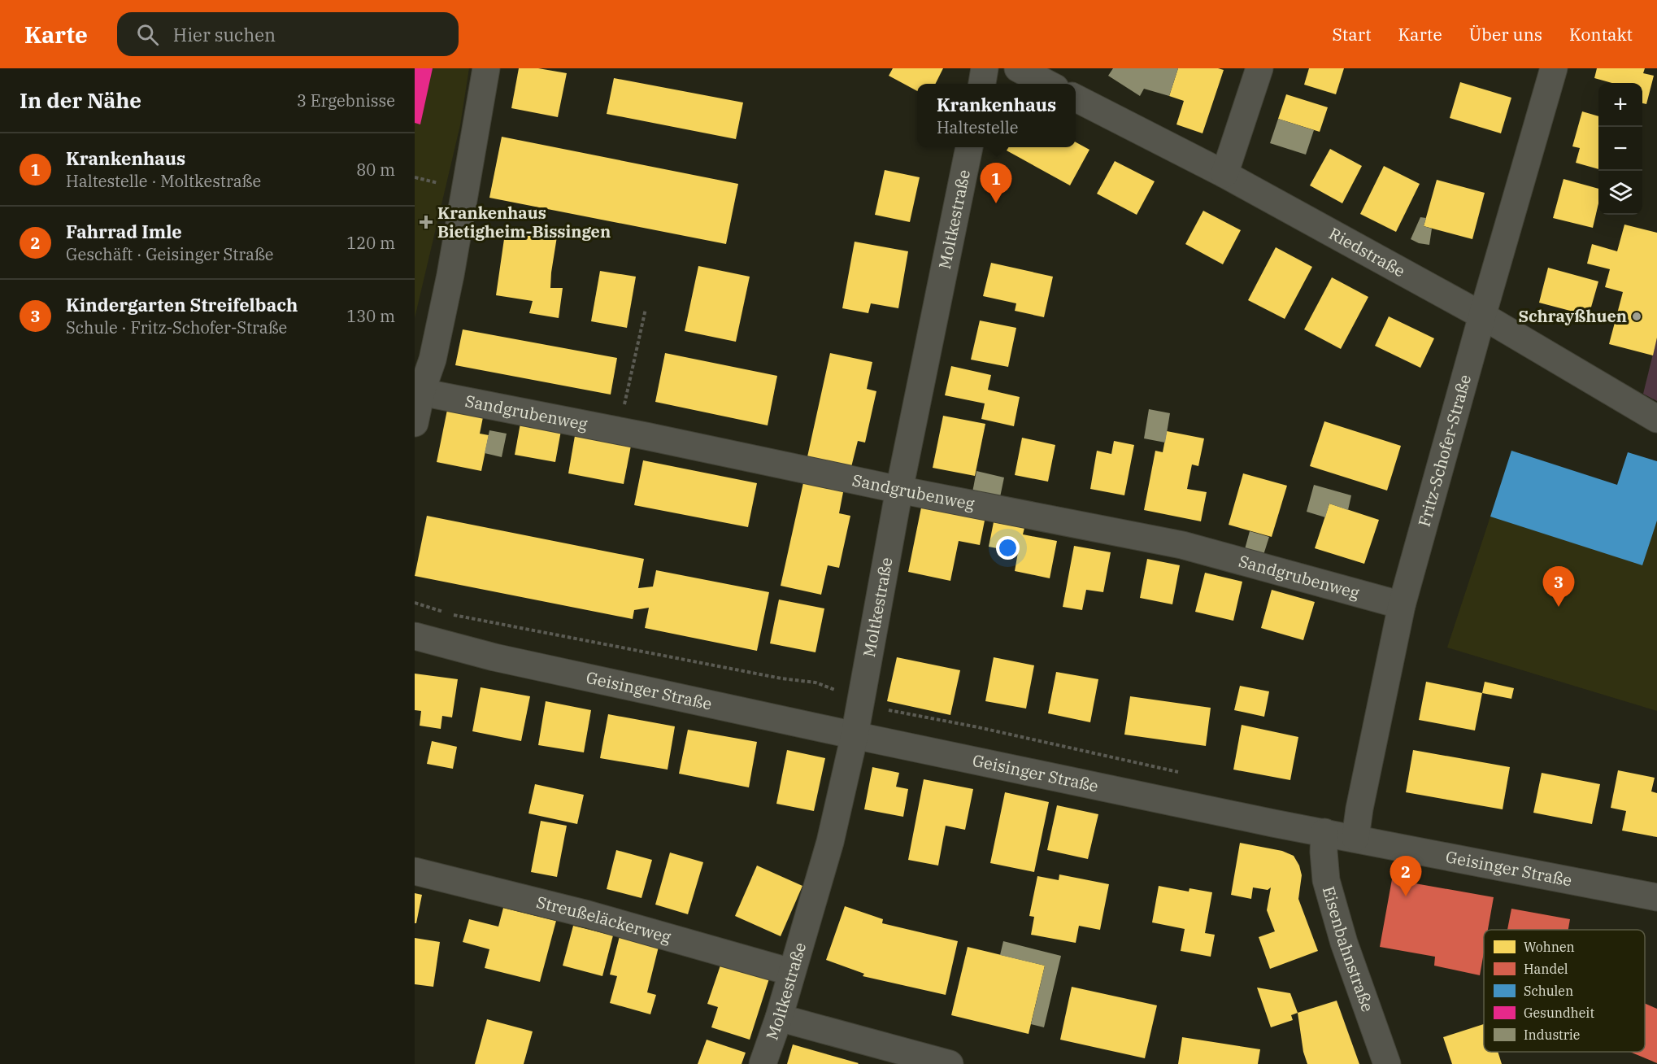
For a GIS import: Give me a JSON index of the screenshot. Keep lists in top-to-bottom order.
{
  "streets": {
    "street": [
      "Moltkestraße",
      "Riedstraße",
      "Sandgrubenweg",
      "Fritz-Schofer-Straße",
      "Geisinger Straße",
      "Streußeläckerweg",
      "Eisenbahnstraße"
    ]
  },
  "crossings": [
    ["Moltkestraße", "Sandgrubenweg"],
    ["Moltkestraße", "Geisinger Straße"],
    ["Moltkestraße", "Streußeläckerweg"],
    ["Riedstraße", "Fritz-Schofer-Straße"],
    ["Sandgrubenweg", "Fritz-Schofer-Straße"],
    ["Fritz-Schofer-Straße", "Geisinger Straße"],
    ["Geisinger Straße", "Eisenbahnstraße"]
  ],
  "places": {
    "health": ["Krankenhaus Bietigheim-Bissingen"],
    "other": ["Schrayßhuen"]
  },
  "legend": [
    "Wohnen",
    "Handel",
    "Schulen",
    "Gesundheit",
    "Industrie"
  ],
  "page": {
    "header": "Karte",
    "search": "Hier suchen",
    "nav": [
      "Start",
      "Karte",
      "Über uns",
      "Kontakt"
    ],
    "heading": ["In der Nähe", "3 Ergebnisse"],
    "map_buttons": ["+", "−"],
    "popup": ["Krankenhaus", "Haltestelle"],
    "list": [
      {
        "mark": "1",
        "name": "Krankenhaus",
        "note": "Haltestelle · Moltkestraße",
        "value": "80 m"
      },
      {
        "mark": "2",
        "name": "Fahrrad Imle",
        "note": "Geschäft · Geisinger Straße",
        "value": "120 m"
      },
      {
        "mark": "3",
        "name": "Kindergarten Streifelbach",
        "note": "Schule · Fritz-Schofer-Straße",
        "value": "130 m"
      }
    ],
    "pins": ["1", "3", "2"]
  }
}
